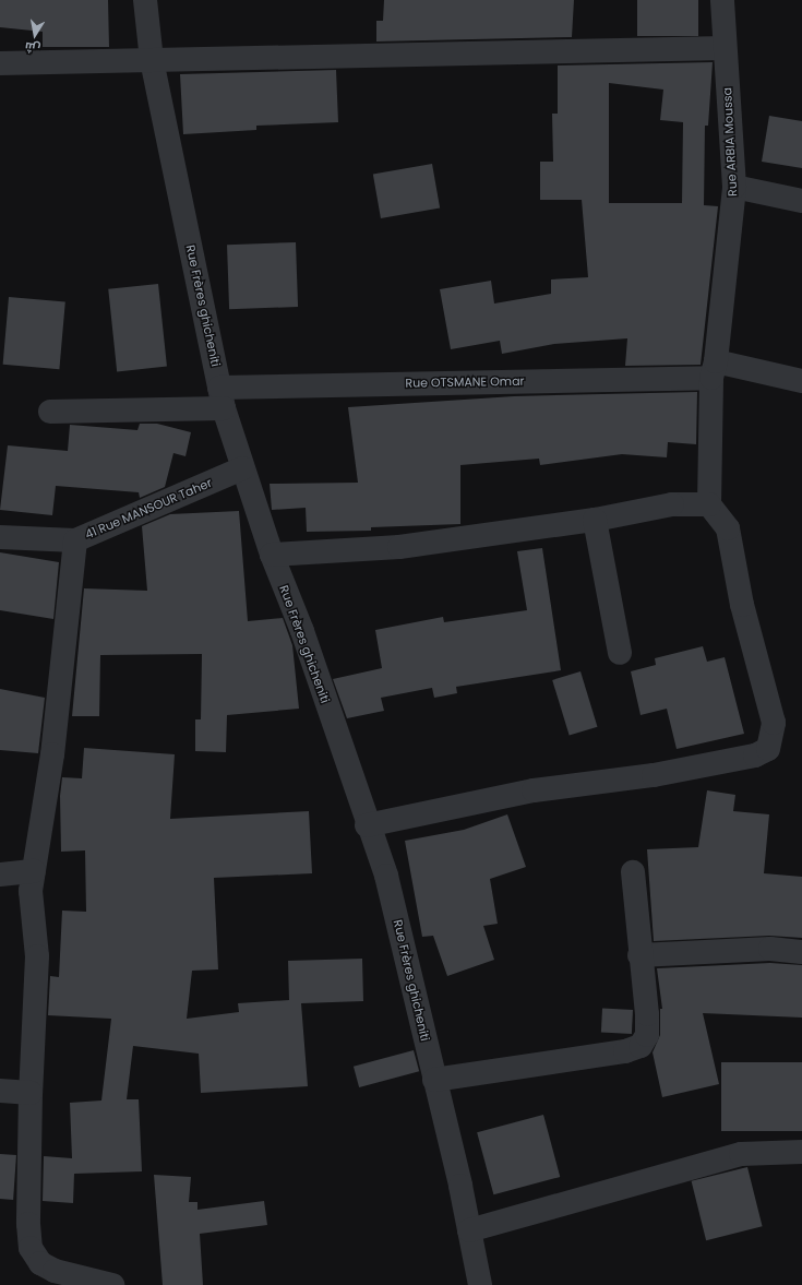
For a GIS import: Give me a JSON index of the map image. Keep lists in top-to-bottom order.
{
  "streets": {
    "street": [
      "Rue ARBIA Moussa",
      "Rue Frères ghicheniti",
      "Rue OTSMANE Omar",
      "41 Rue MANSOUR Taher"
    ]
  },
  "crossings": [
    ["Rue ARBIA Moussa", "Rue OTSMANE Omar"],
    ["Rue Frères ghicheniti", "Rue OTSMANE Omar"],
    ["Rue Frères ghicheniti", "41 Rue MANSOUR Taher"]
  ],
  "north": "bottom"
}
